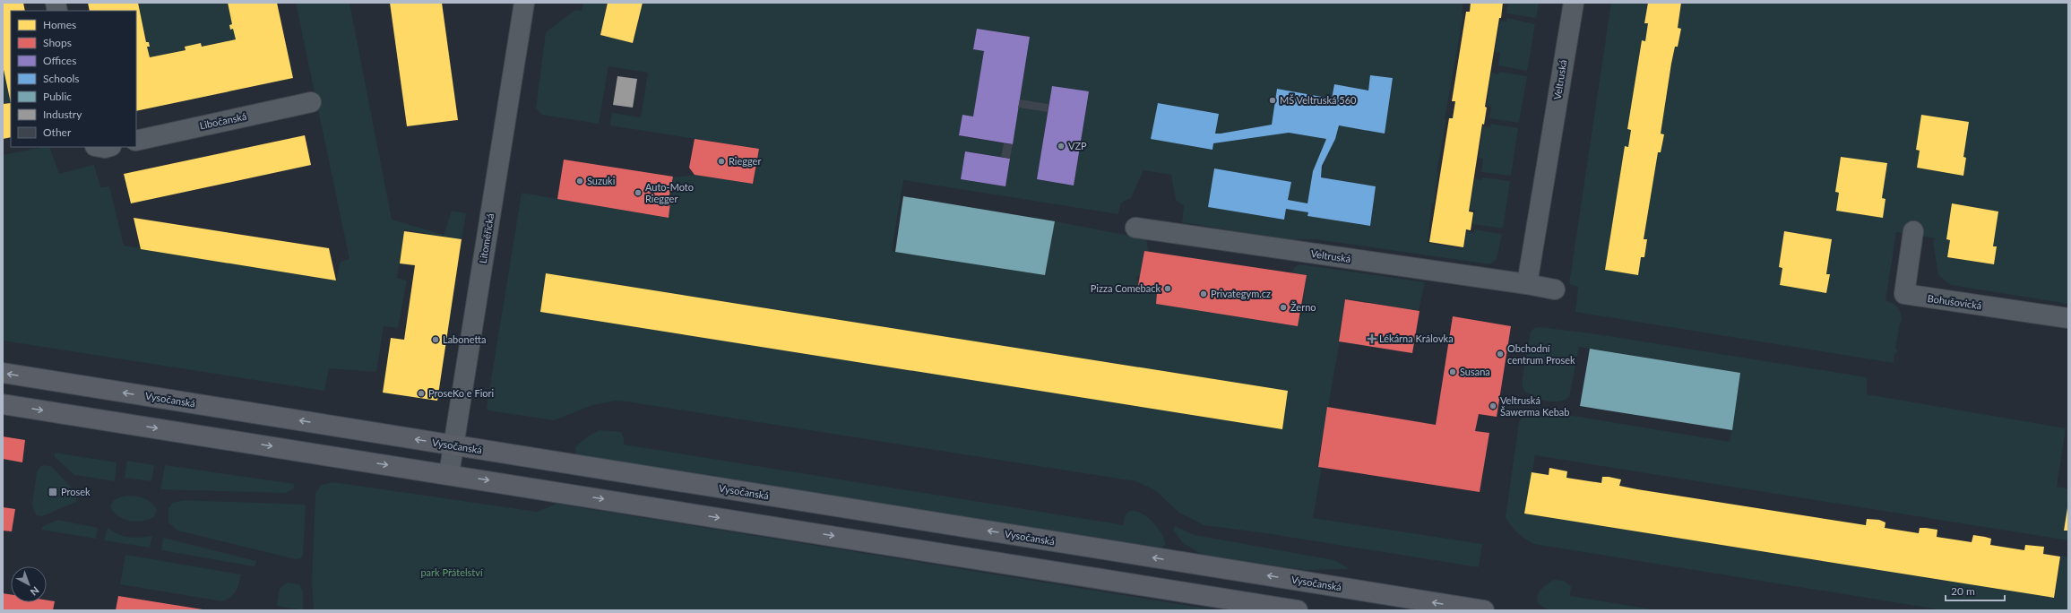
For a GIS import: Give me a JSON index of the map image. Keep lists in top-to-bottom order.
{
  "streets": {
    "main road": ["Vysočanská"],
    "street": [
      "Veltruská",
      "Libočanská",
      "Litoměřická",
      "Bohušovická"
    ]
  },
  "crossings": [
    ["Litoměřická", "Vysočanská"]
  ],
  "parks": ["park Přátelství"],
  "places": {
    "other": [
      "MŠ Veltruská 560",
      "VZP",
      "Riegger",
      "Suzuki",
      "Auto-Moto Riegger",
      "Pizza Comeback",
      "Privategym.cz",
      "Žerno",
      "Labonetta",
      "Obchodní centrum Prosek",
      "Susana",
      "ProseKo e Fiori",
      "Veltruská Šawerma Kebab"
    ],
    "health": ["Lékárna Královka"],
    "transit": ["Prosek"]
  },
  "legend": [
    "Homes",
    "Shops",
    "Offices",
    "Schools",
    "Public",
    "Industry",
    "Other"
  ],
  "scale_bar": "20 m",
  "north": "bottom right"
}
